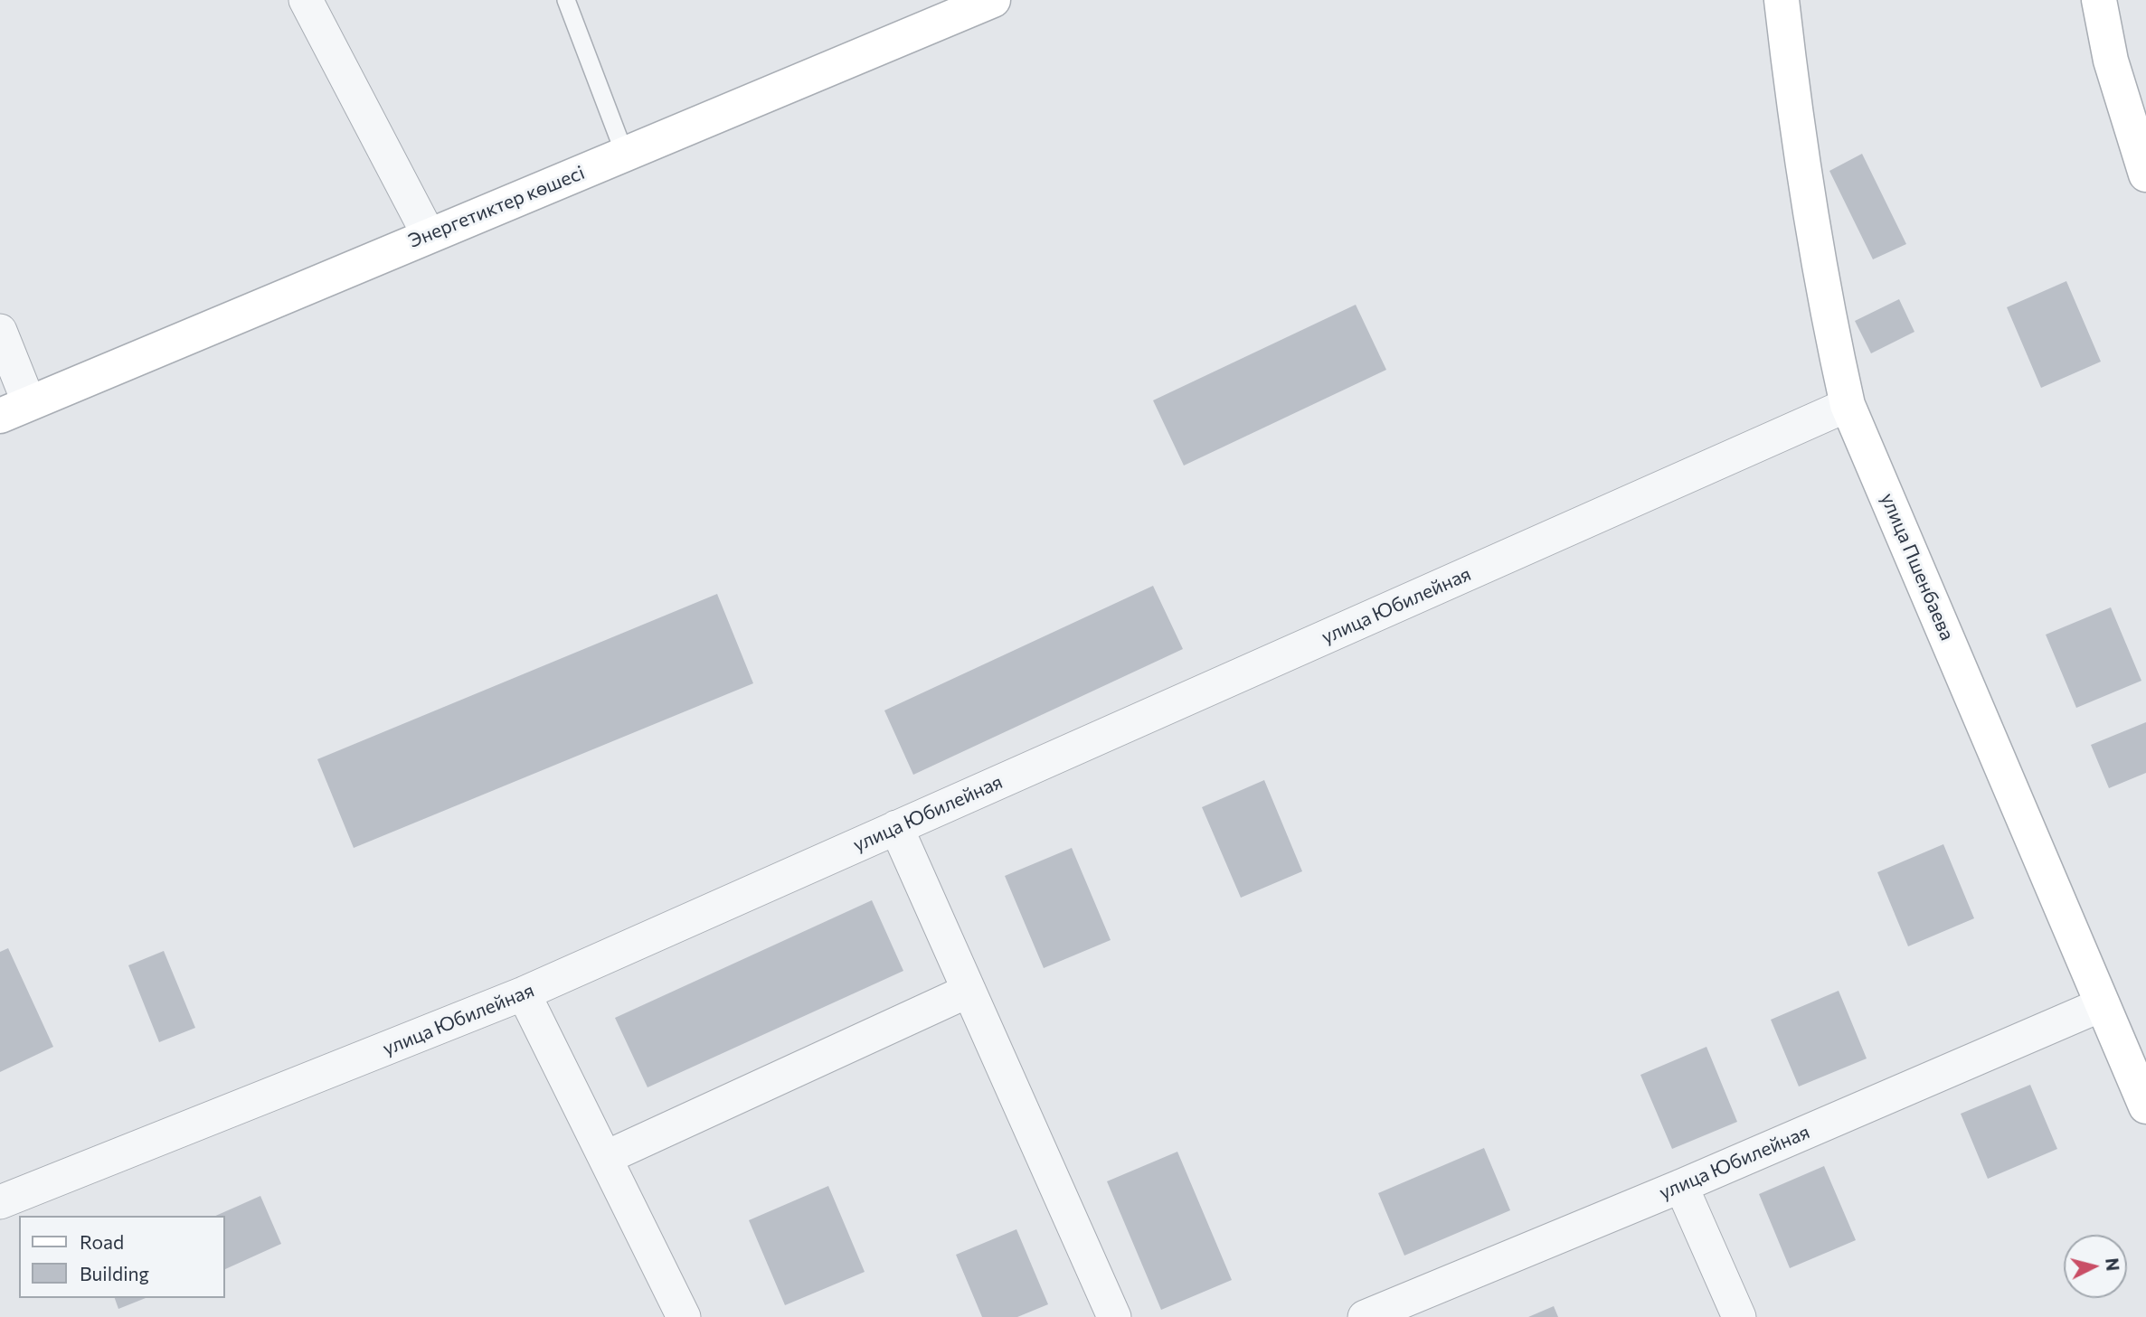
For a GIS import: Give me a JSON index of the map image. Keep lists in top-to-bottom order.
{
  "streets": {
    "street": ["Энергетиктер көшесі", "улица Пшенбаева", "улица Юбилейная"]
  },
  "crossings": [
    ["улица Пшенбаева", "улица Юбилейная"]
  ],
  "legend": ["Road", "Building"],
  "north": "right"
}
